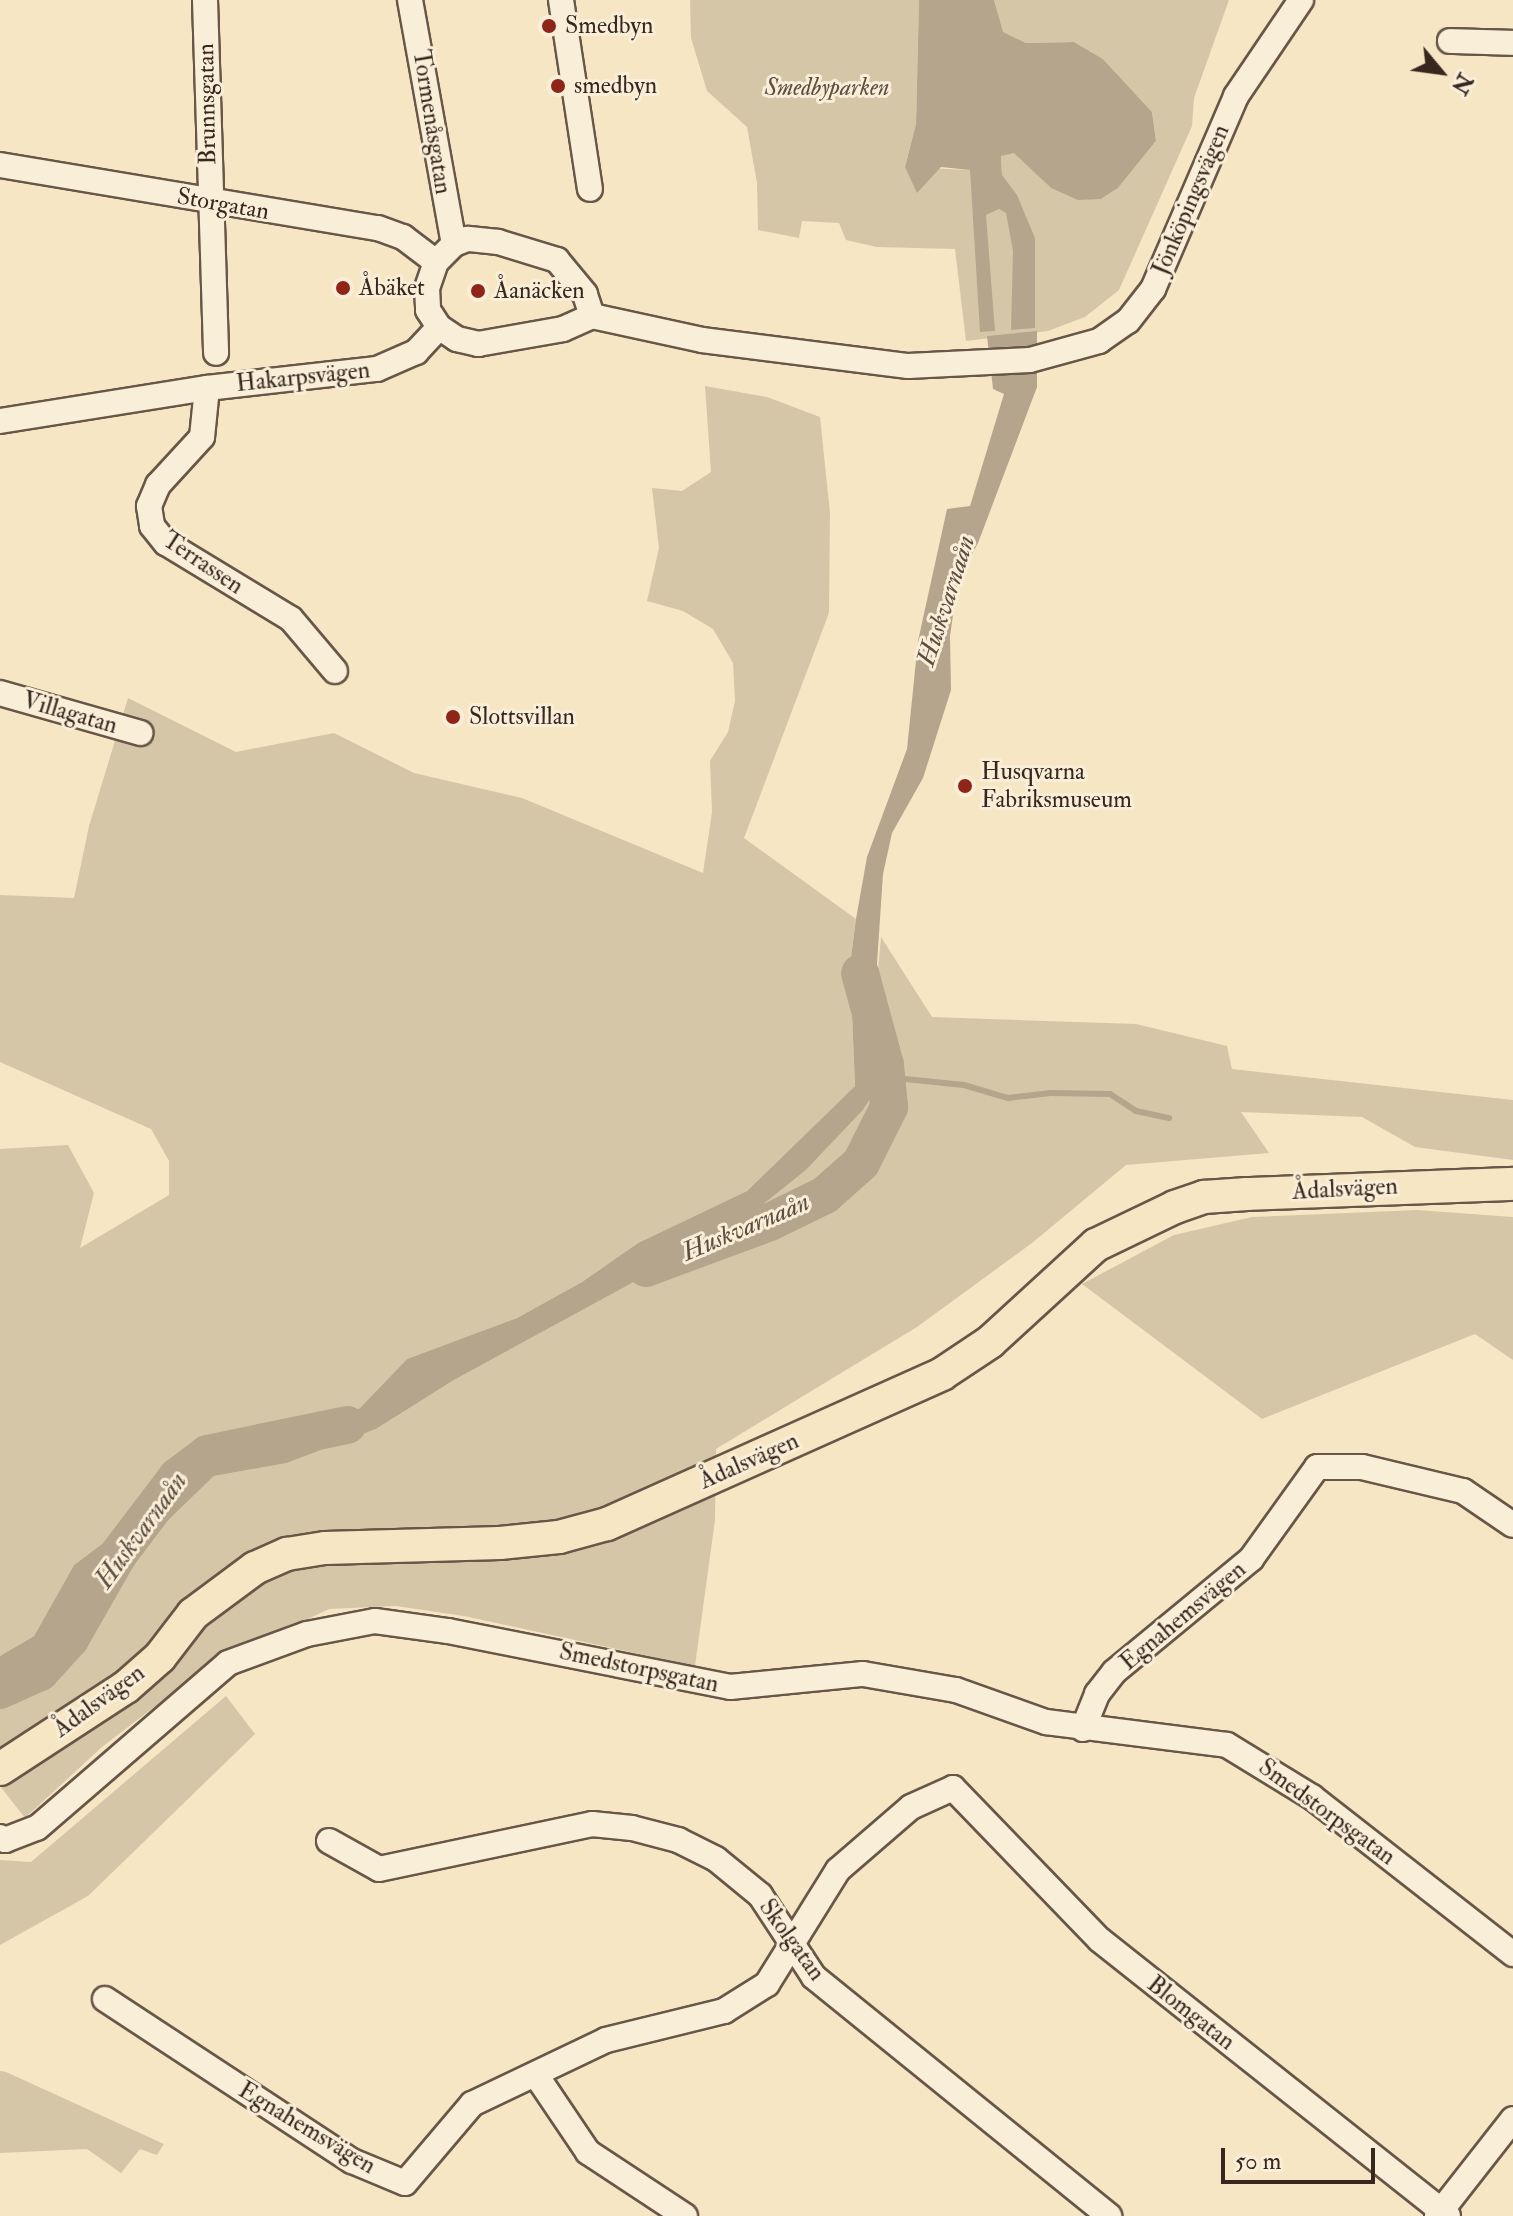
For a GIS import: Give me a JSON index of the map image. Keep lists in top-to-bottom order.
{
  "streets": {
    "main road": ["Ådalsvägen"],
    "street": [
      "Brunnsgatan",
      "Tormenåsgatan",
      "Jönköpingsvägen",
      "Storgatan",
      "Hakarpsvägen",
      "Terrassen",
      "Villagatan",
      "Egnahemsvägen",
      "Smedstorpsgatan",
      "Skolgatan",
      "Blomgatan"
    ]
  },
  "crossings": [
    ["Brunnsgatan", "Storgatan"],
    ["Hakarpsvägen", "Terrassen"],
    ["Egnahemsvägen", "Smedstorpsgatan"],
    ["Egnahemsvägen", "Skolgatan"],
    ["Egnahemsvägen", "Blomgatan"]
  ],
  "water": ["Huskvarnaån"],
  "parks": ["Smedbyparken"],
  "places": [
    "Smedbyn",
    "smedbyn",
    "Åbäket",
    "Åanäcken",
    "Slottsvillan",
    "Husqvarna Fabriksmuseum"
  ],
  "scale_bar": "50 m",
  "north": "bottom right"
}
